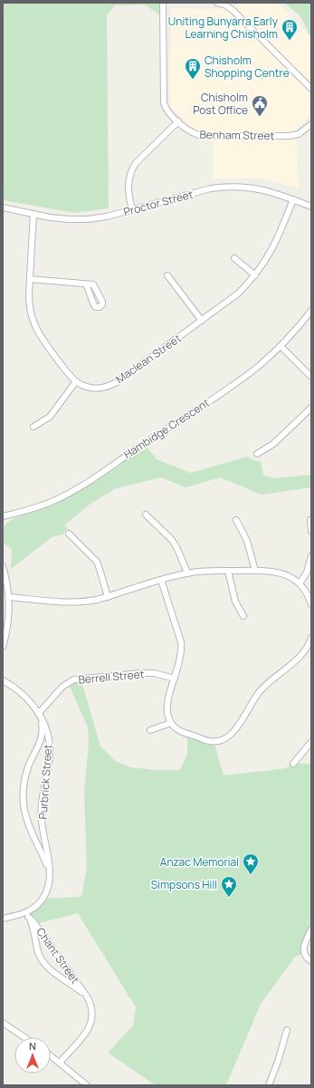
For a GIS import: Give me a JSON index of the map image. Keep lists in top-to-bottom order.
{
  "streets": {
    "street": [
      "Benham Street",
      "Proctor Street",
      "Maclean Street",
      "Hambidge Crescent",
      "Berrell Street",
      "Purbrick Street",
      "Chant Street"
    ]
  },
  "crossings": [
    ["Proctor Street", "Maclean Street"],
    ["Berrell Street", "Purbrick Street"],
    ["Purbrick Street", "Chant Street"]
  ],
  "places": {
    "building": ["Uniting Bunyarra Early Learning Chisholm", "Chisholm Shopping Centre"],
    "public building": ["Chisholm Post Office"],
    "place": ["Anzac Memorial", "Simpsons Hill"]
  },
  "north": "top"
}
